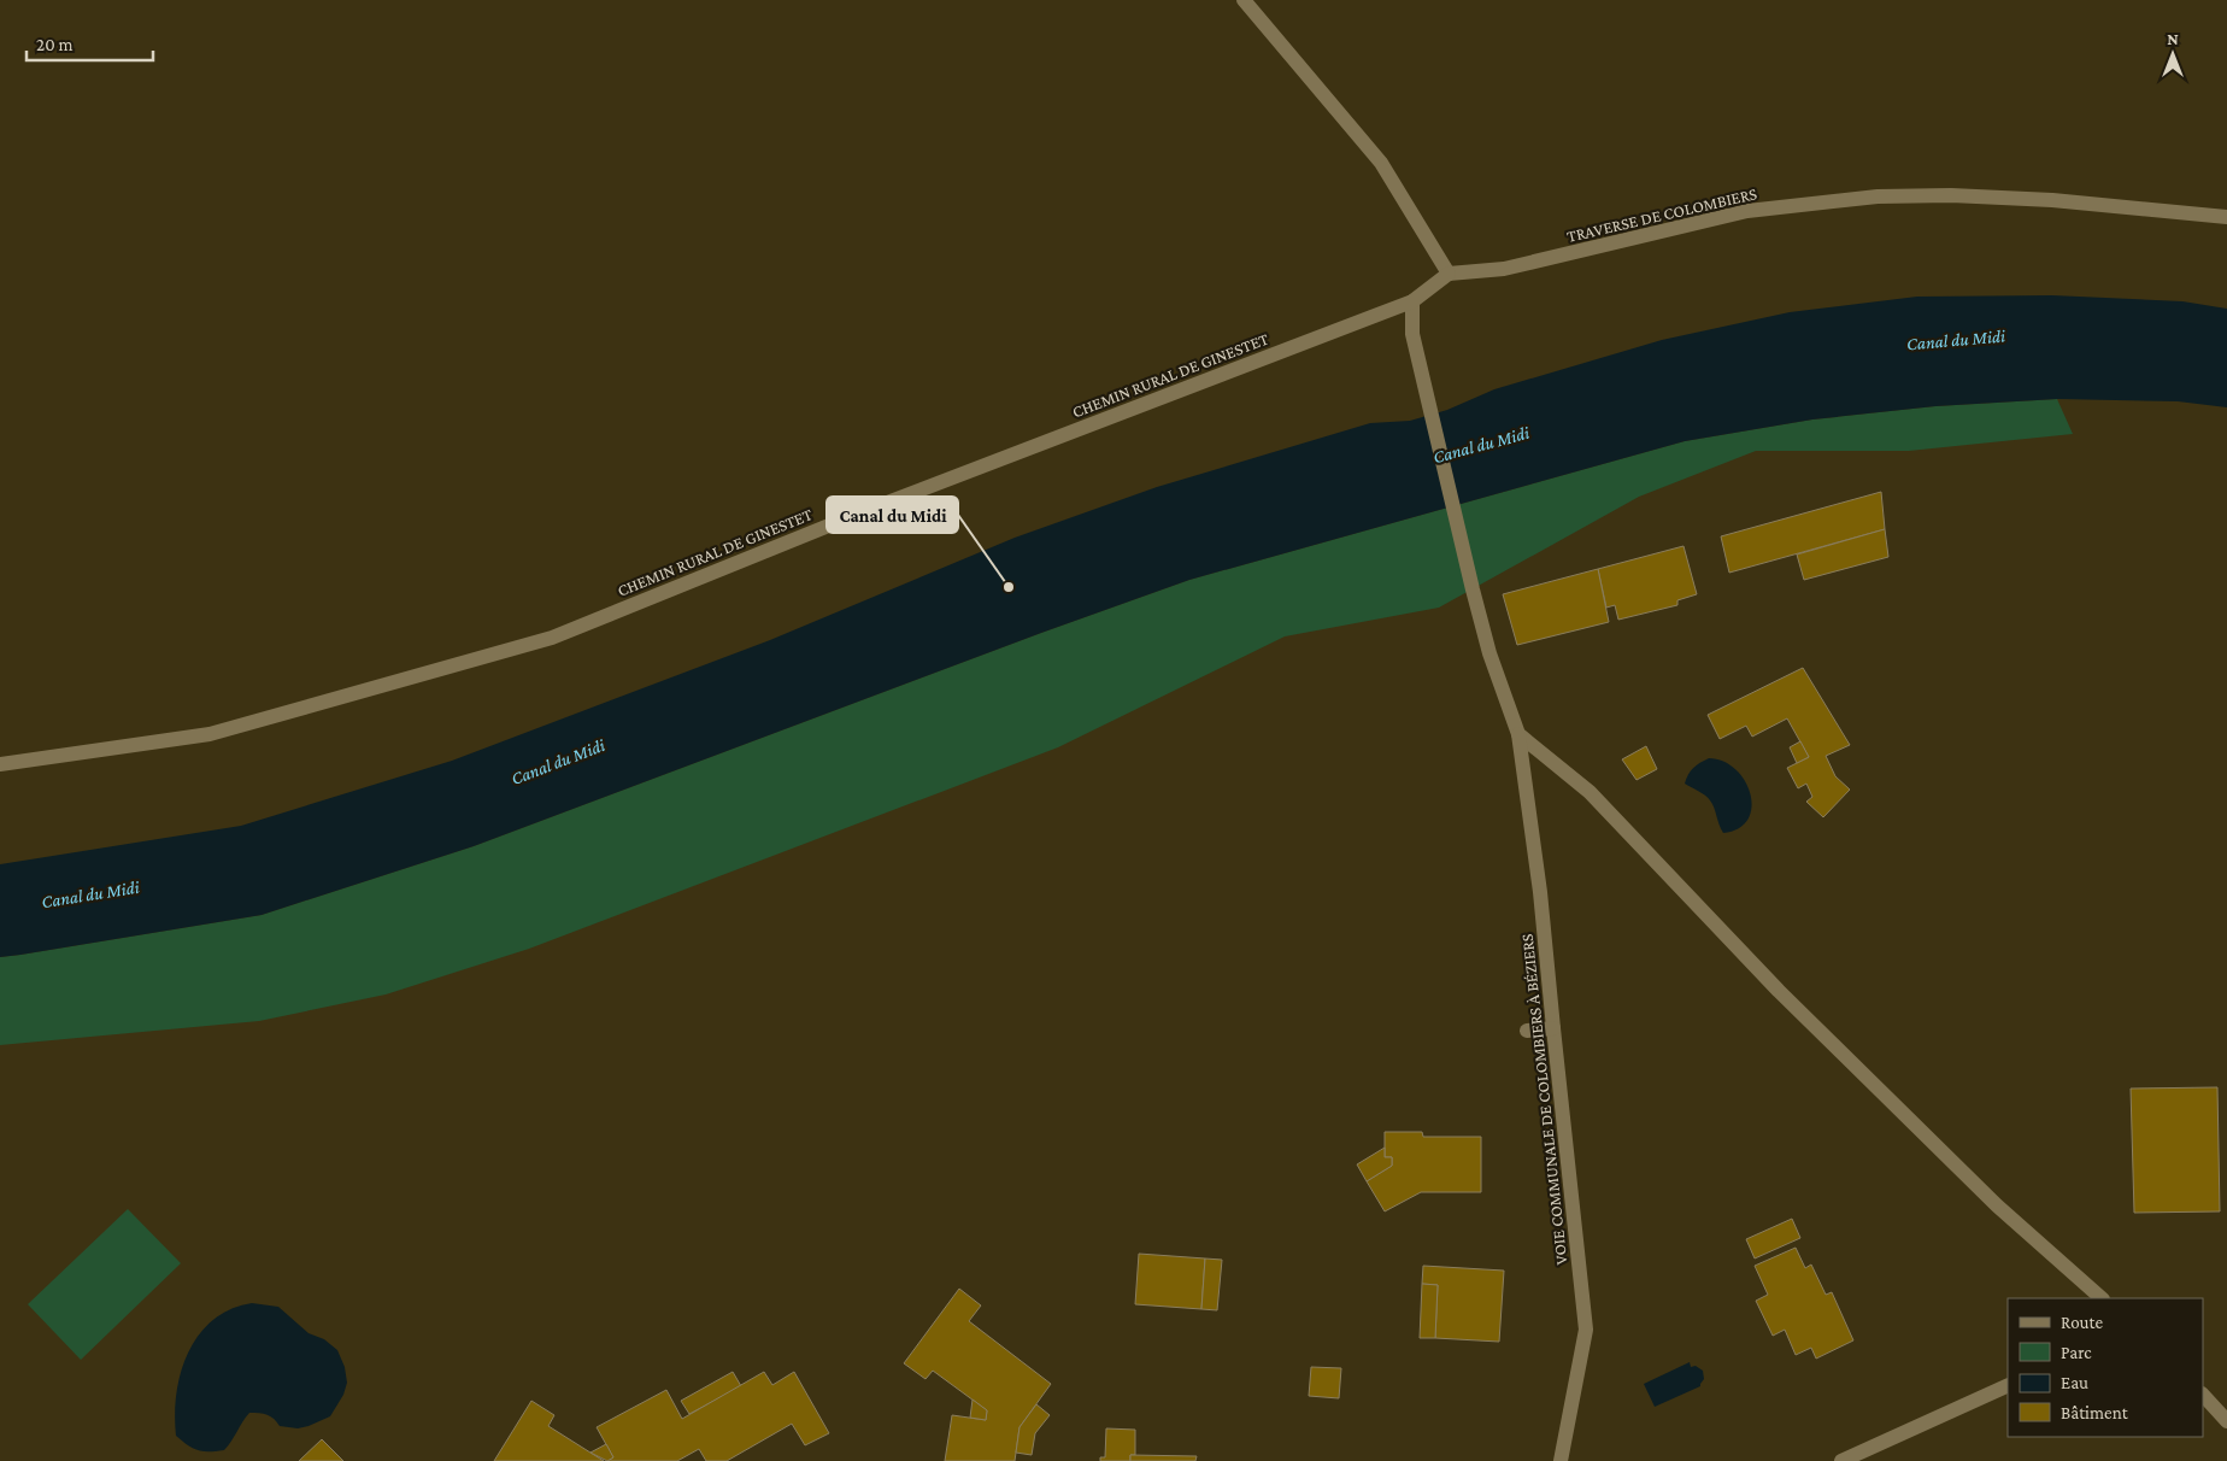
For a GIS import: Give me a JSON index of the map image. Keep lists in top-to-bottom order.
{
  "streets": {
    "street": ["TRAVERSE DE COLOMBIERS", "CHEMIN RURAL DE GINESTET", "VOIE COMMUNALE DE COLOMBIERS À BÉZIERS"]
  },
  "crossings": [
    ["TRAVERSE DE COLOMBIERS", "CHEMIN RURAL DE GINESTET"],
    ["CHEMIN RURAL DE GINESTET", "VOIE COMMUNALE DE COLOMBIERS À BÉZIERS"]
  ],
  "water": ["Canal du Midi"],
  "places": ["Canal du Midi"],
  "legend": [
    "Route",
    "Parc",
    "Eau",
    "Bâtiment"
  ],
  "scale_bar": "20 m",
  "north": "top"
}
